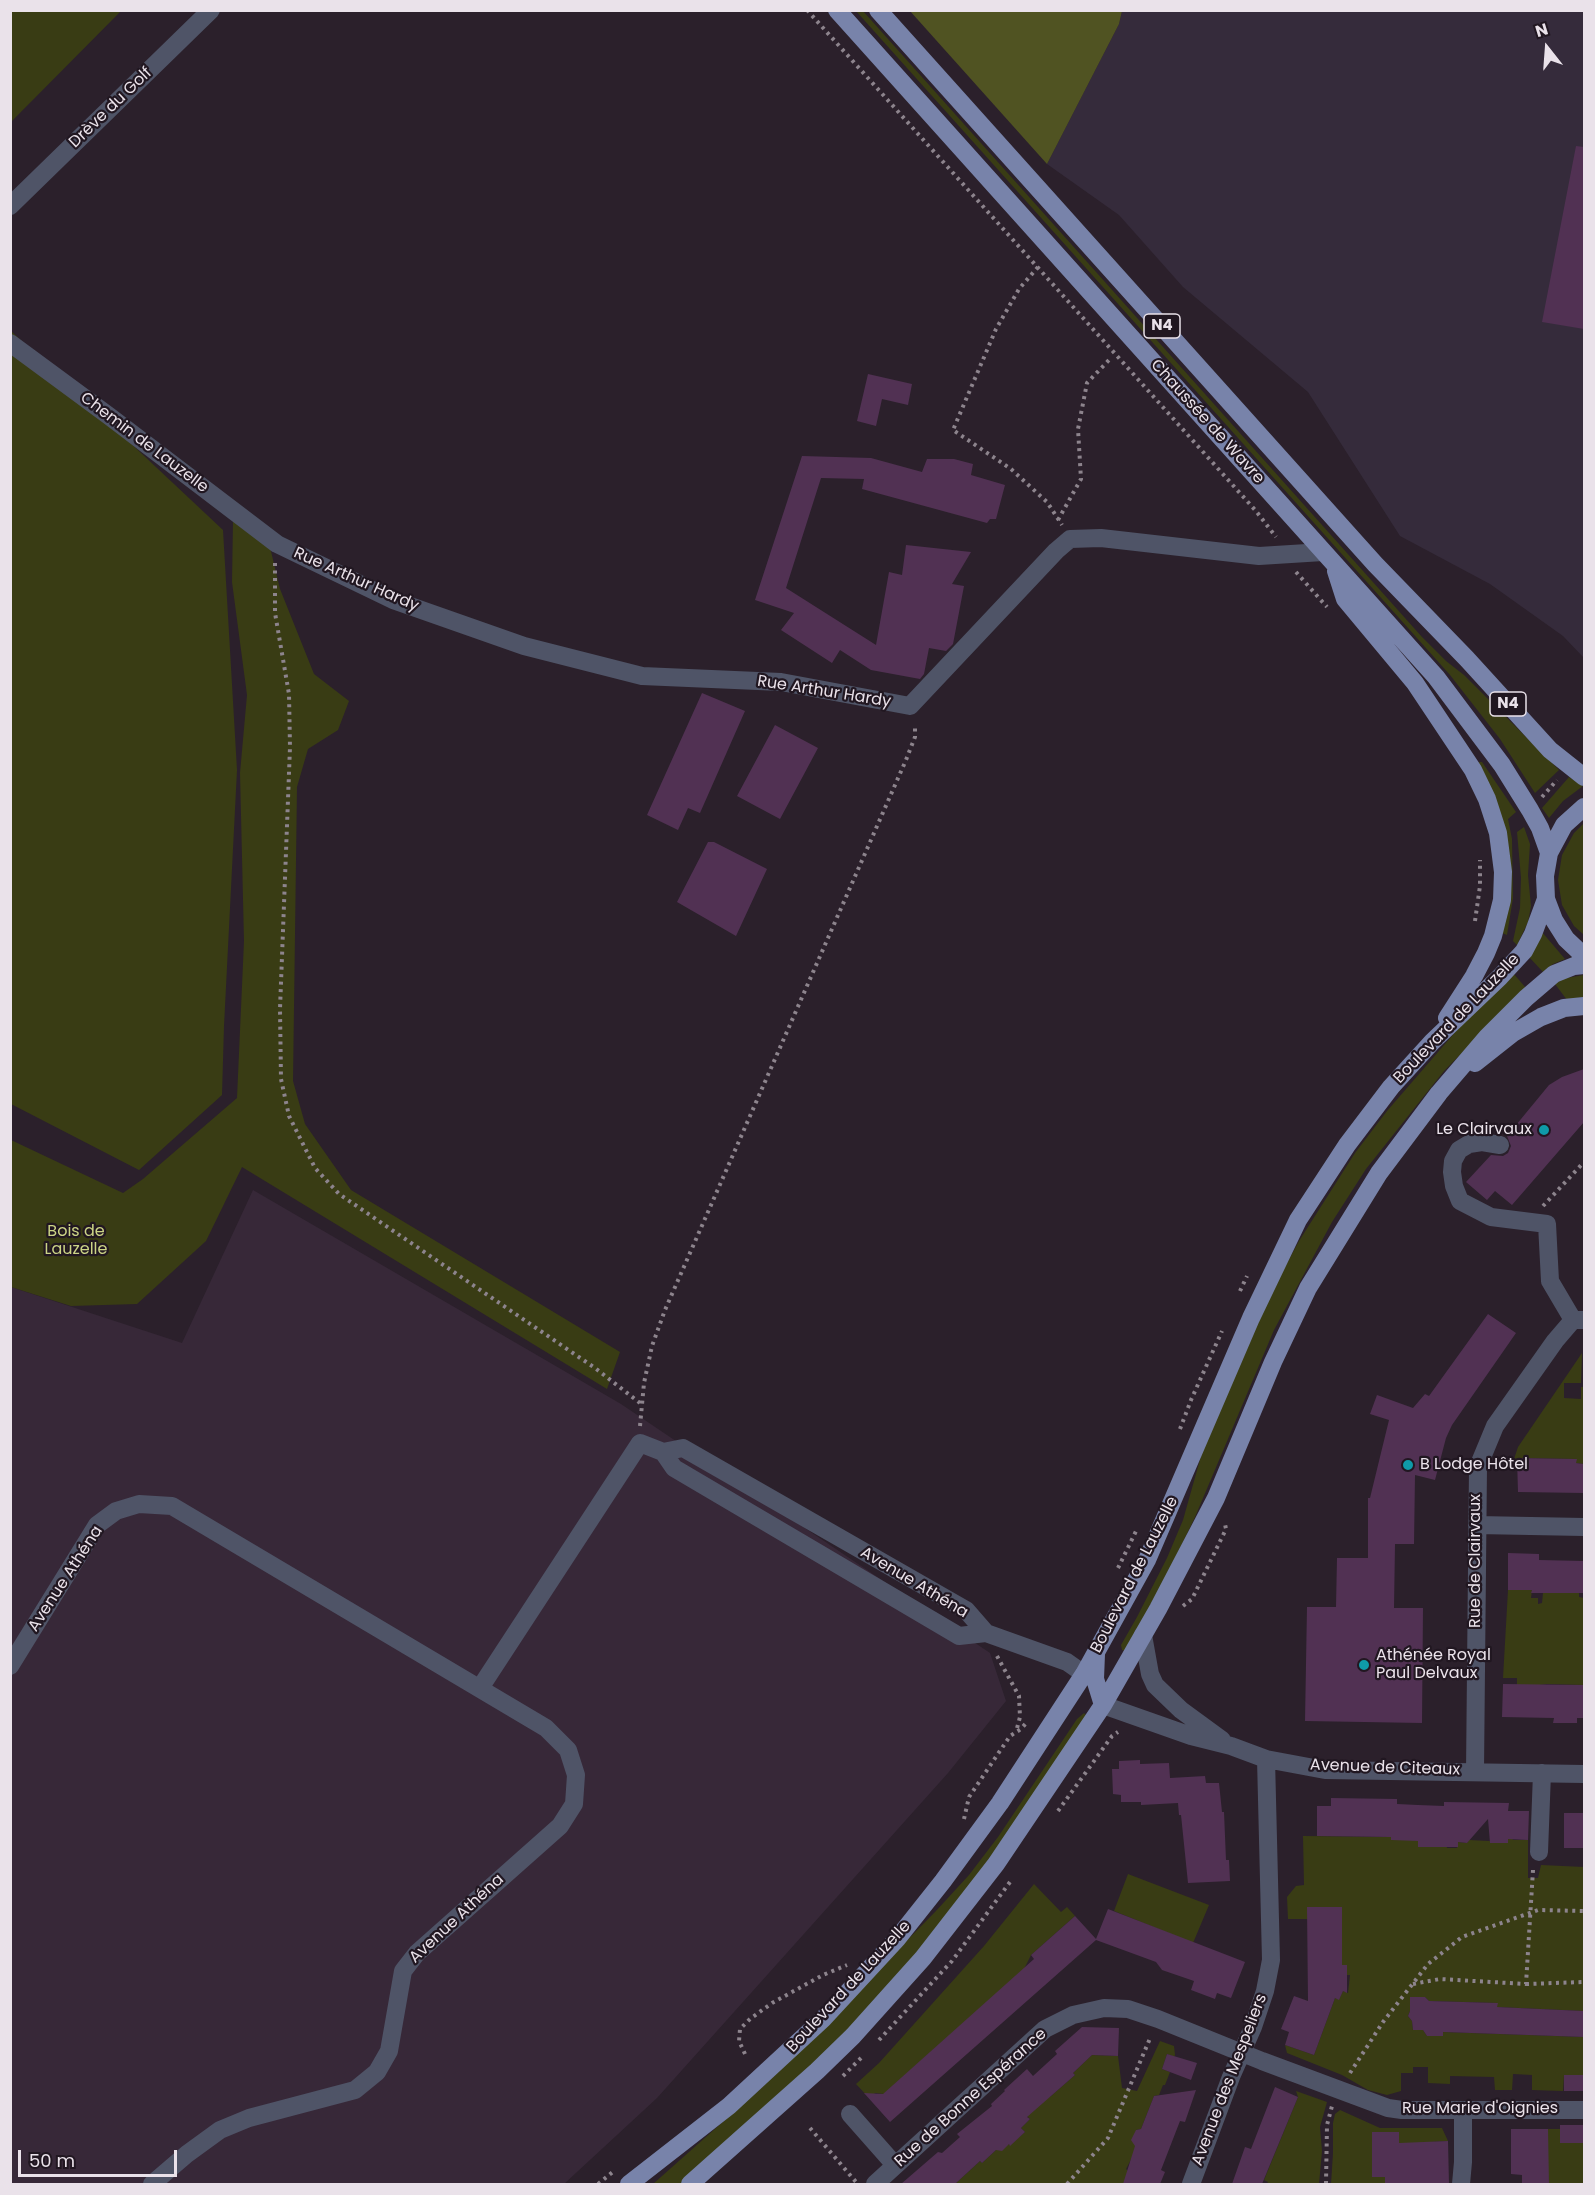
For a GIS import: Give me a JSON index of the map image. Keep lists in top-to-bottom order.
{
  "streets": {
    "main road": ["N4", "Chaussée de Wavre", "Boulevard de Lauzelle"],
    "street": [
      "Drève du Golf",
      "Chemin de Lauzelle",
      "Rue Arthur Hardy",
      "Rue de Clairvaux",
      "Avenue Athéna",
      "Avenue de Citeaux",
      "Avenue des Mespeliers",
      "Rue de Bonne Espérance",
      "Rue Marie d'Oignies"
    ]
  },
  "crossings": [
    ["Chemin de Lauzelle", "Rue Arthur Hardy"],
    ["Boulevard de Lauzelle", "Avenue de Citeaux"],
    ["Rue de Clairvaux", "Avenue de Citeaux"],
    ["Avenue de Citeaux", "Avenue des Mespeliers"],
    ["Avenue des Mespeliers", "Rue de Bonne Espérance"],
    ["Avenue des Mespeliers", "Rue Marie d'Oignies"],
    ["Rue de Bonne Espérance", "Rue Marie d'Oignies"]
  ],
  "parks": ["Bois de Lauzelle"],
  "places": ["Le Clairvaux", "B Lodge Hôtel", "Athénée Royal Paul Delvaux"],
  "scale_bar": "50 m",
  "north": "top"
}
